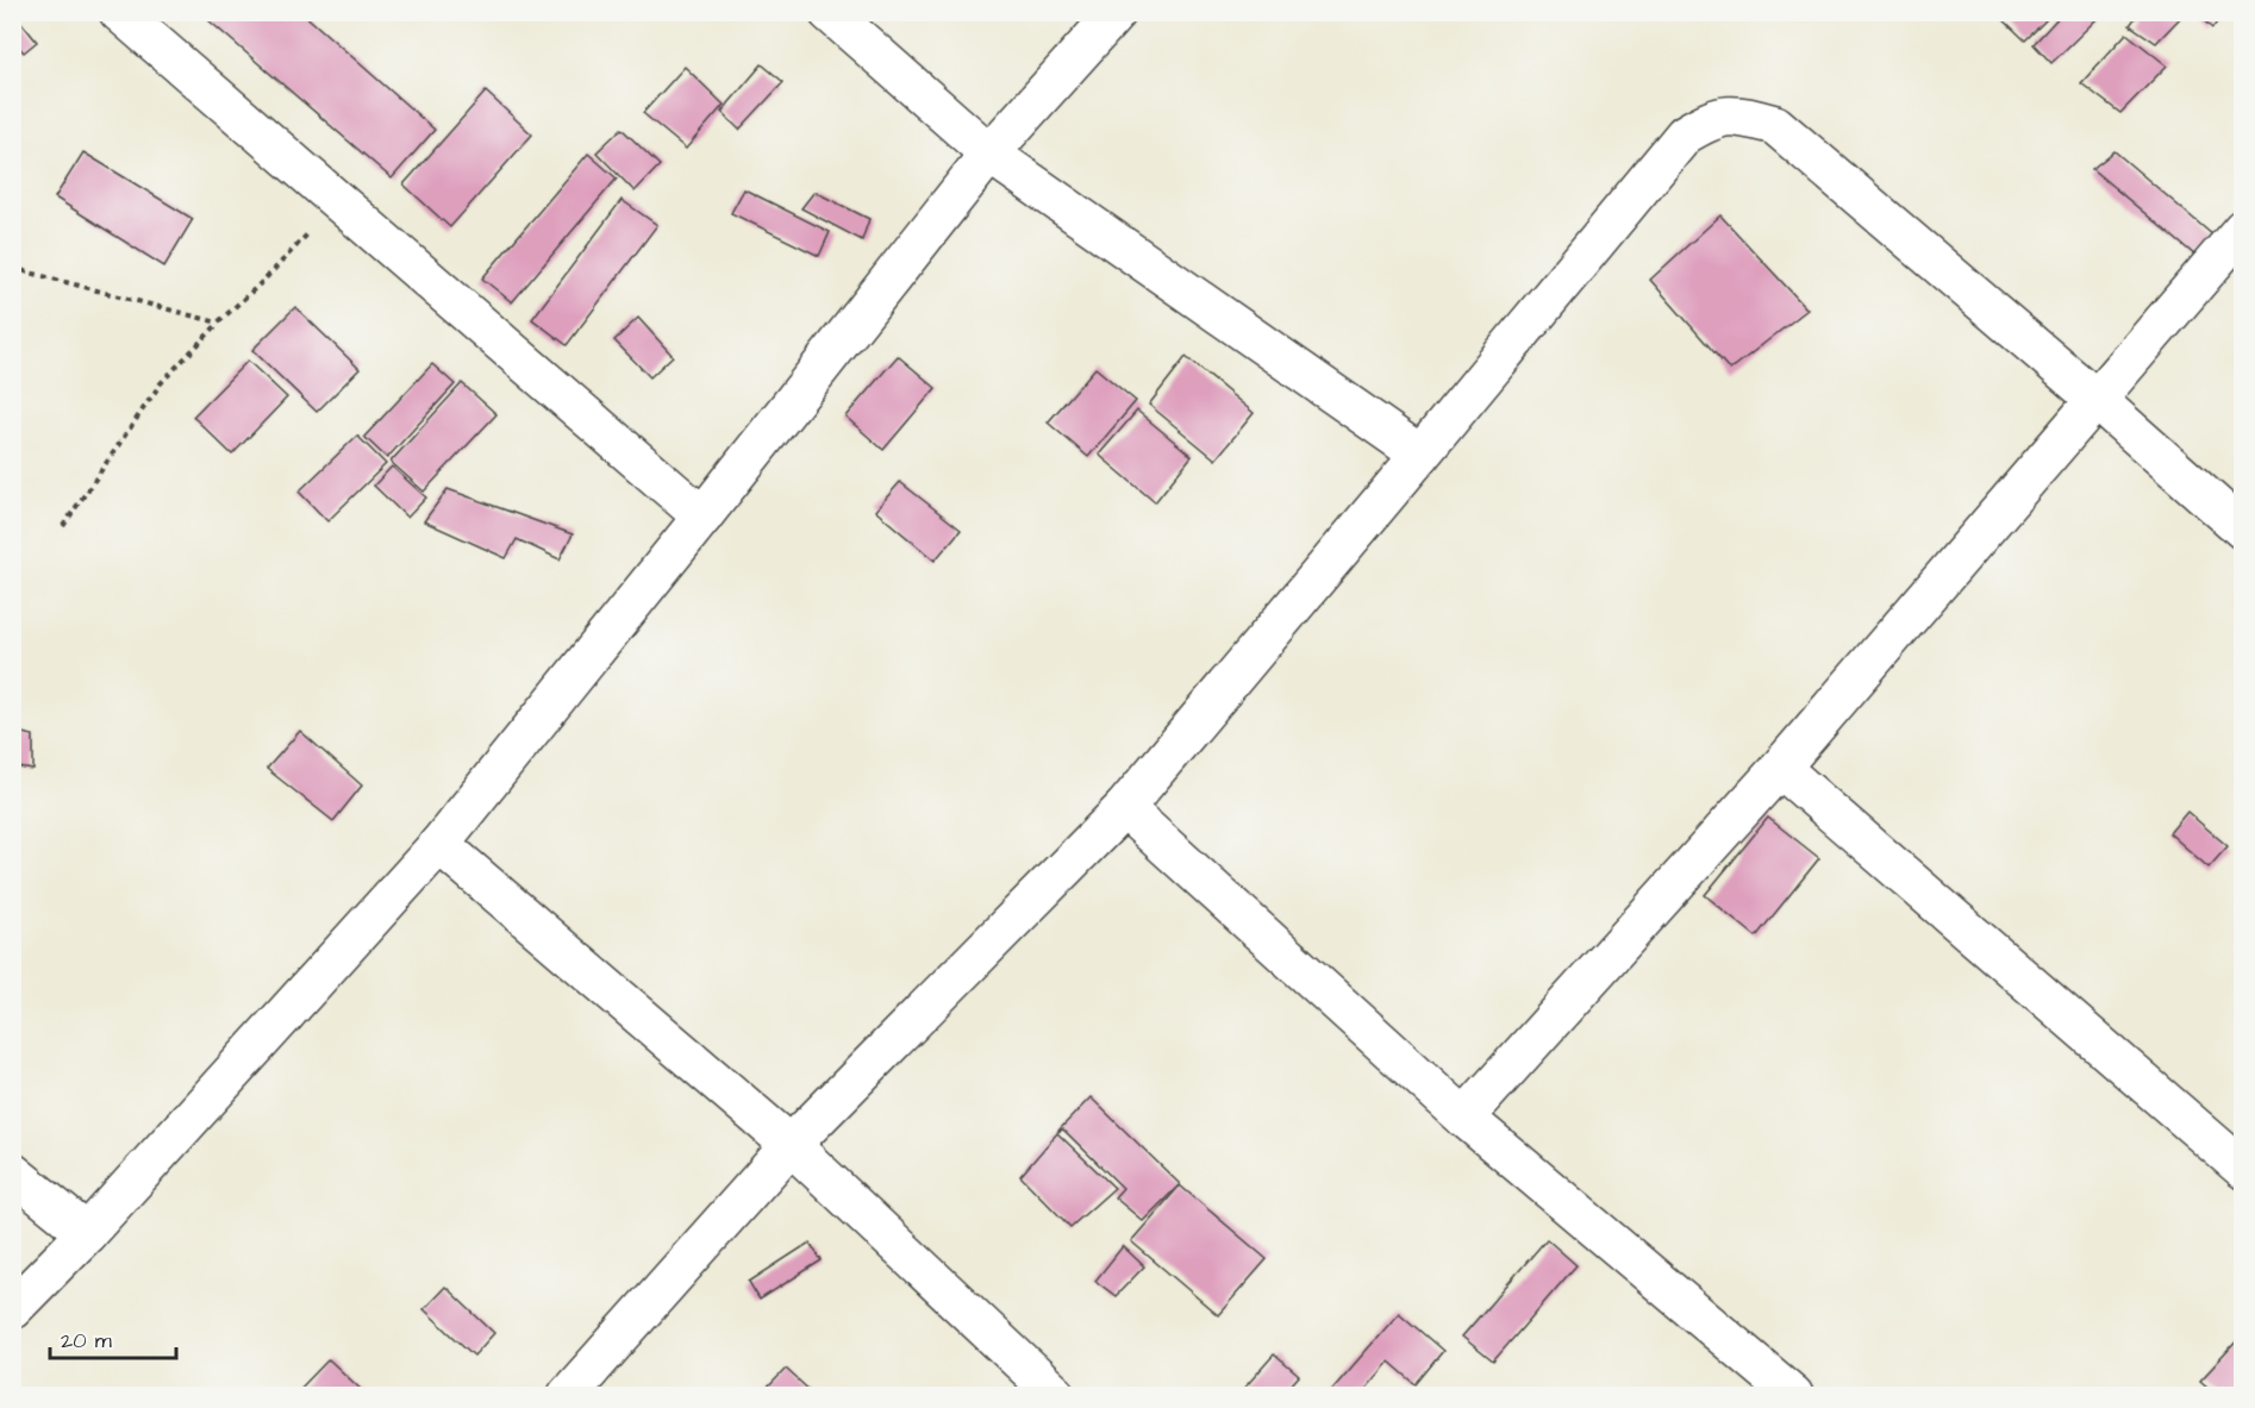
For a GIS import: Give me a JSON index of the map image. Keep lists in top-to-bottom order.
{
  "scale_bar": "20 m"
}
